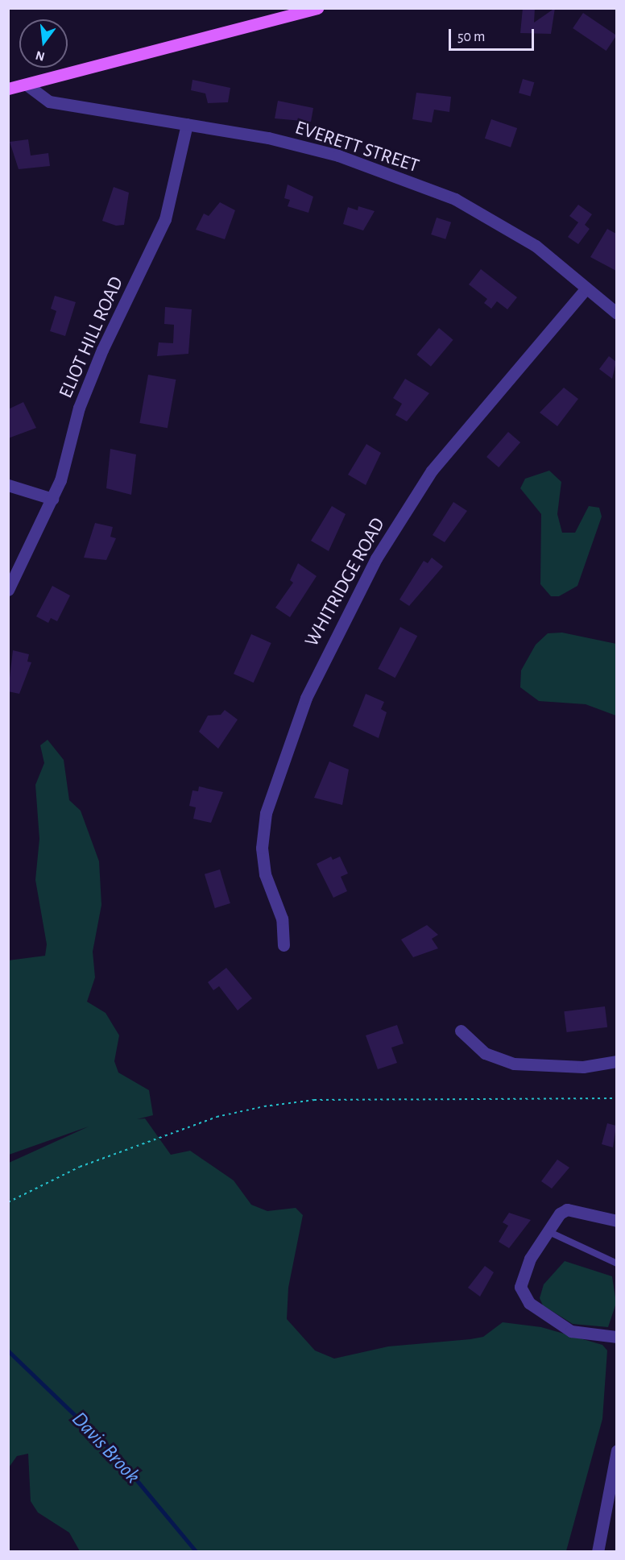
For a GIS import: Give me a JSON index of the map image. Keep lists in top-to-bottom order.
{
  "streets": {
    "street": ["EVERETT STREET", "ELIOT HILL ROAD", "WHITRIDGE ROAD"]
  },
  "crossings": [
    ["EVERETT STREET", "ELIOT HILL ROAD"],
    ["EVERETT STREET", "WHITRIDGE ROAD"]
  ],
  "water": ["Davis Brook"],
  "scale_bar": "50 m",
  "north": "bottom"
}
